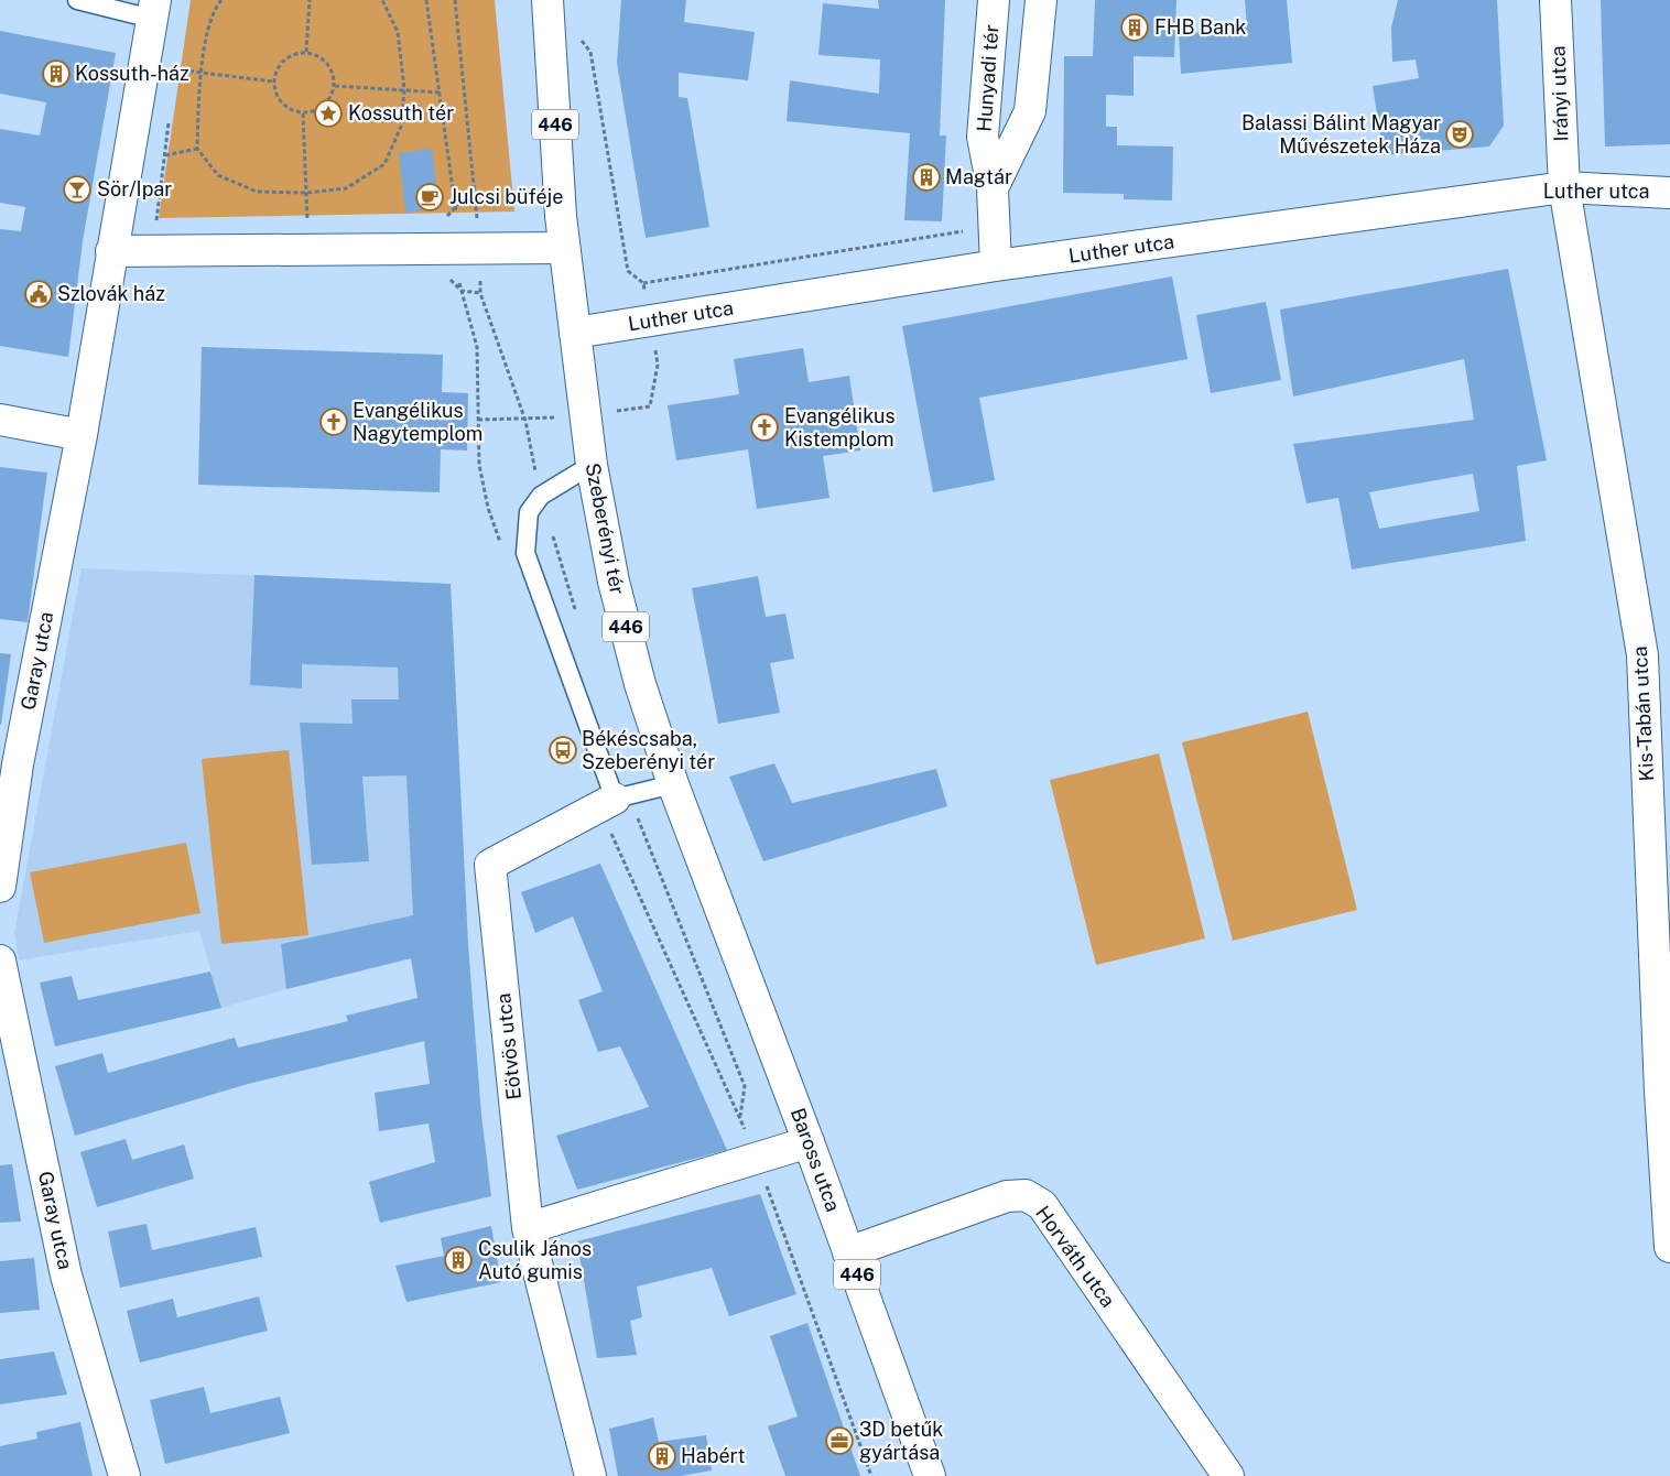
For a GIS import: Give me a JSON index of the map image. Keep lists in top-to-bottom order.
{
  "streets": {
    "street": [
      "Hunyadi tér",
      "Irányi utca",
      "446",
      "Luther utca",
      "Szeberényi tér",
      "Garay utca",
      "Kis-Tabán utca",
      "Eötvös utca",
      "Baross utca",
      "Horváth utca"
    ]
  },
  "crossings": [
    ["Hunyadi tér", "Luther utca"],
    ["Irányi utca", "Luther utca"],
    ["Irányi utca", "Kis-Tabán utca"],
    ["446", "Luther utca"],
    ["446", "Szeberényi tér"],
    ["Luther utca", "Szeberényi tér"],
    ["Luther utca", "Kis-Tabán utca"],
    ["Szeberényi tér", "Baross utca"],
    ["Baross utca", "Horváth utca"]
  ],
  "places": {
    "building": [
      "FHB Bank",
      "Kossuth-ház",
      "Magtár",
      "Csulik János Autó gumis",
      "Habért"
    ],
    "place": ["Kossuth tér"],
    "theatre": ["Balassi Bálint Magyar Művészetek Háza"],
    "bar": ["Sör/Ipar"],
    "cafe": ["Julcsi büféje"],
    "public building": ["Szlovák ház"],
    "church": ["Evangélikus Nagytemplom", "Evangélikus Kistemplom"],
    "bus stop": ["Békéscsaba, Szeberényi tér"],
    "office": ["3D betűk gyártása"]
  }
}
